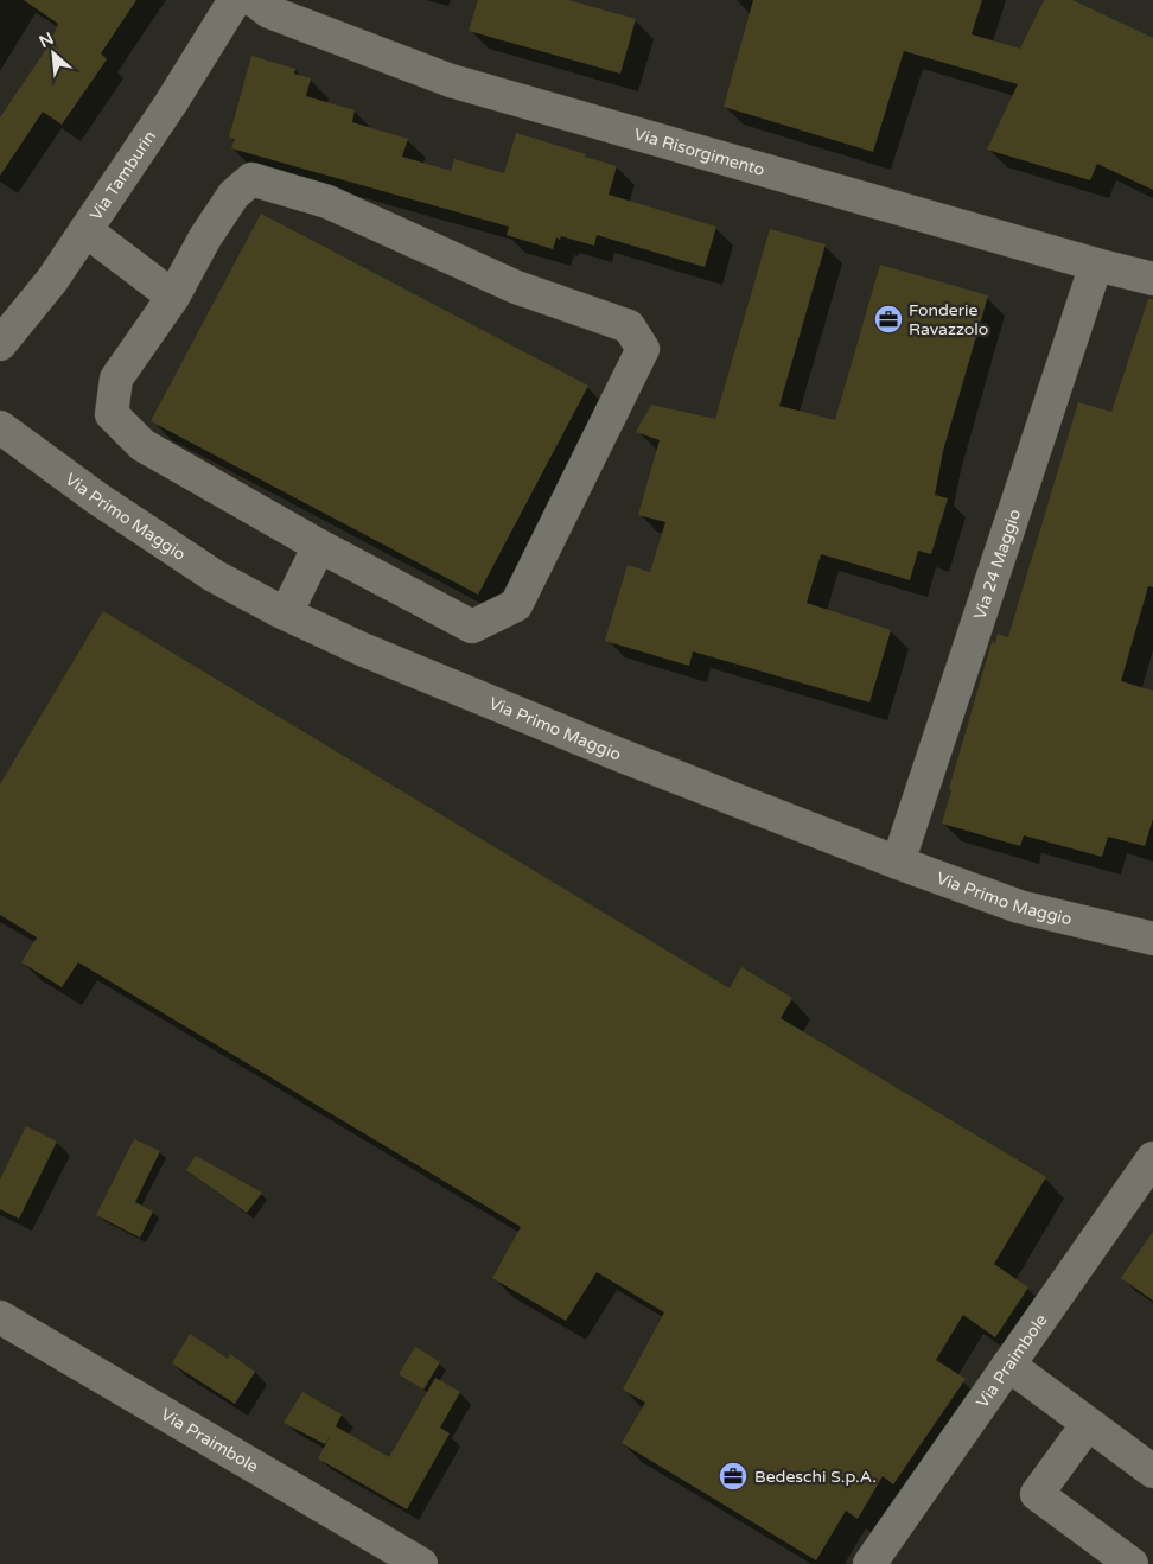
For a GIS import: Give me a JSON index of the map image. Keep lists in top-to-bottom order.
{
  "streets": {
    "street": [
      "Via Risorgimento",
      "Via Tamburin",
      "Via Primo Maggio",
      "Via 24 Maggio",
      "Via Praimbole"
    ]
  },
  "crossings": [
    ["Via Risorgimento", "Via 24 Maggio"],
    ["Via Primo Maggio", "Via 24 Maggio"]
  ],
  "places": {
    "office": ["Fonderie Ravazzolo", "Bedeschi S.p.A."]
  },
  "north": "top left"
}
